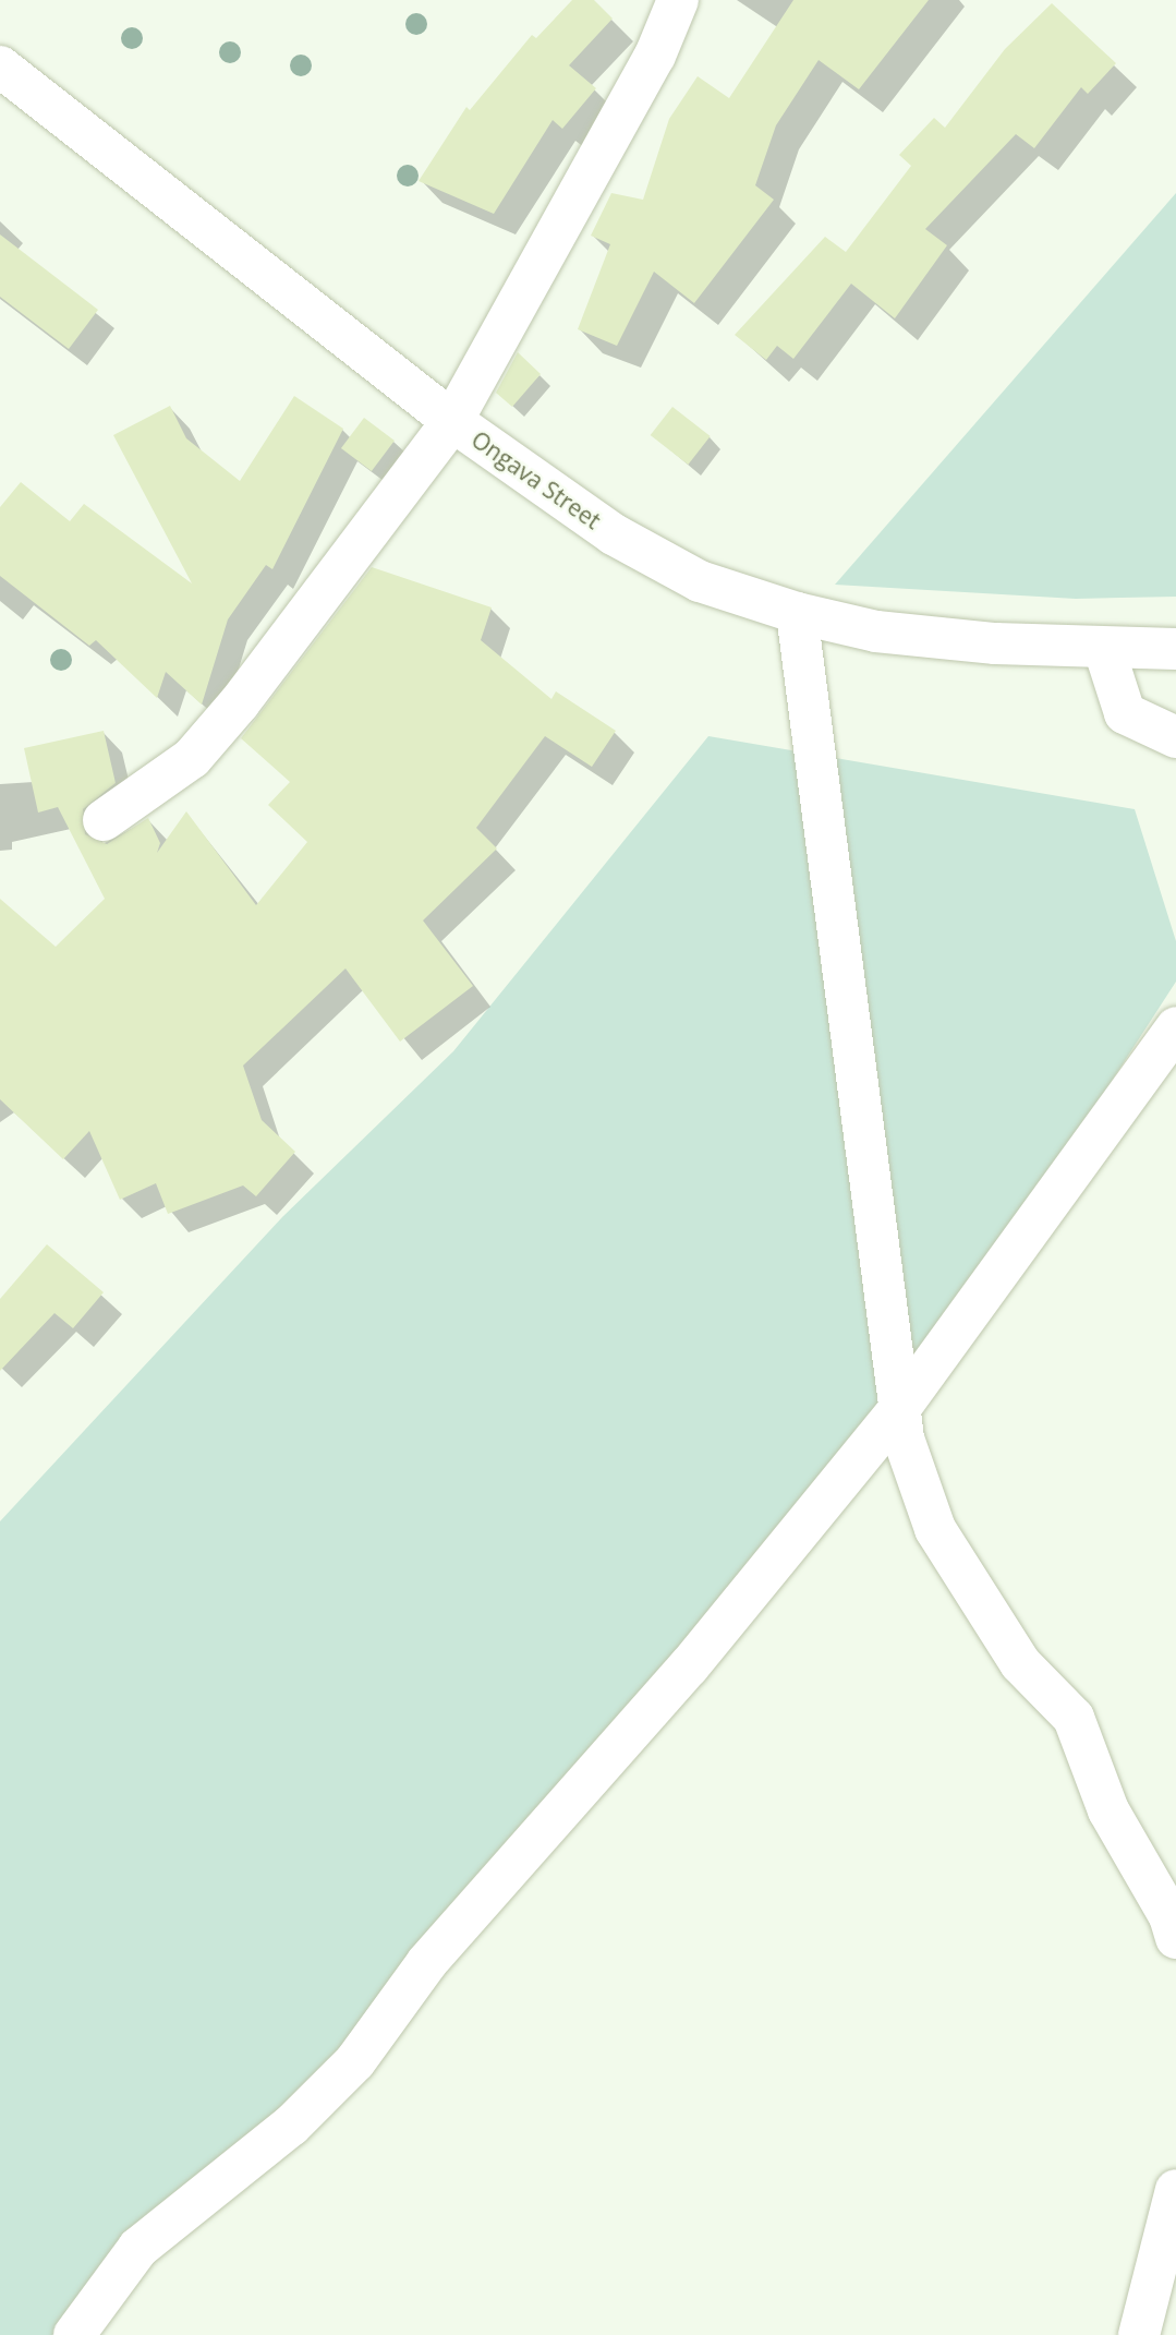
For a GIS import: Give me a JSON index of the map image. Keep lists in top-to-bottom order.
{
  "streets": {
    "street": ["Ongava Street"]
  }
}
